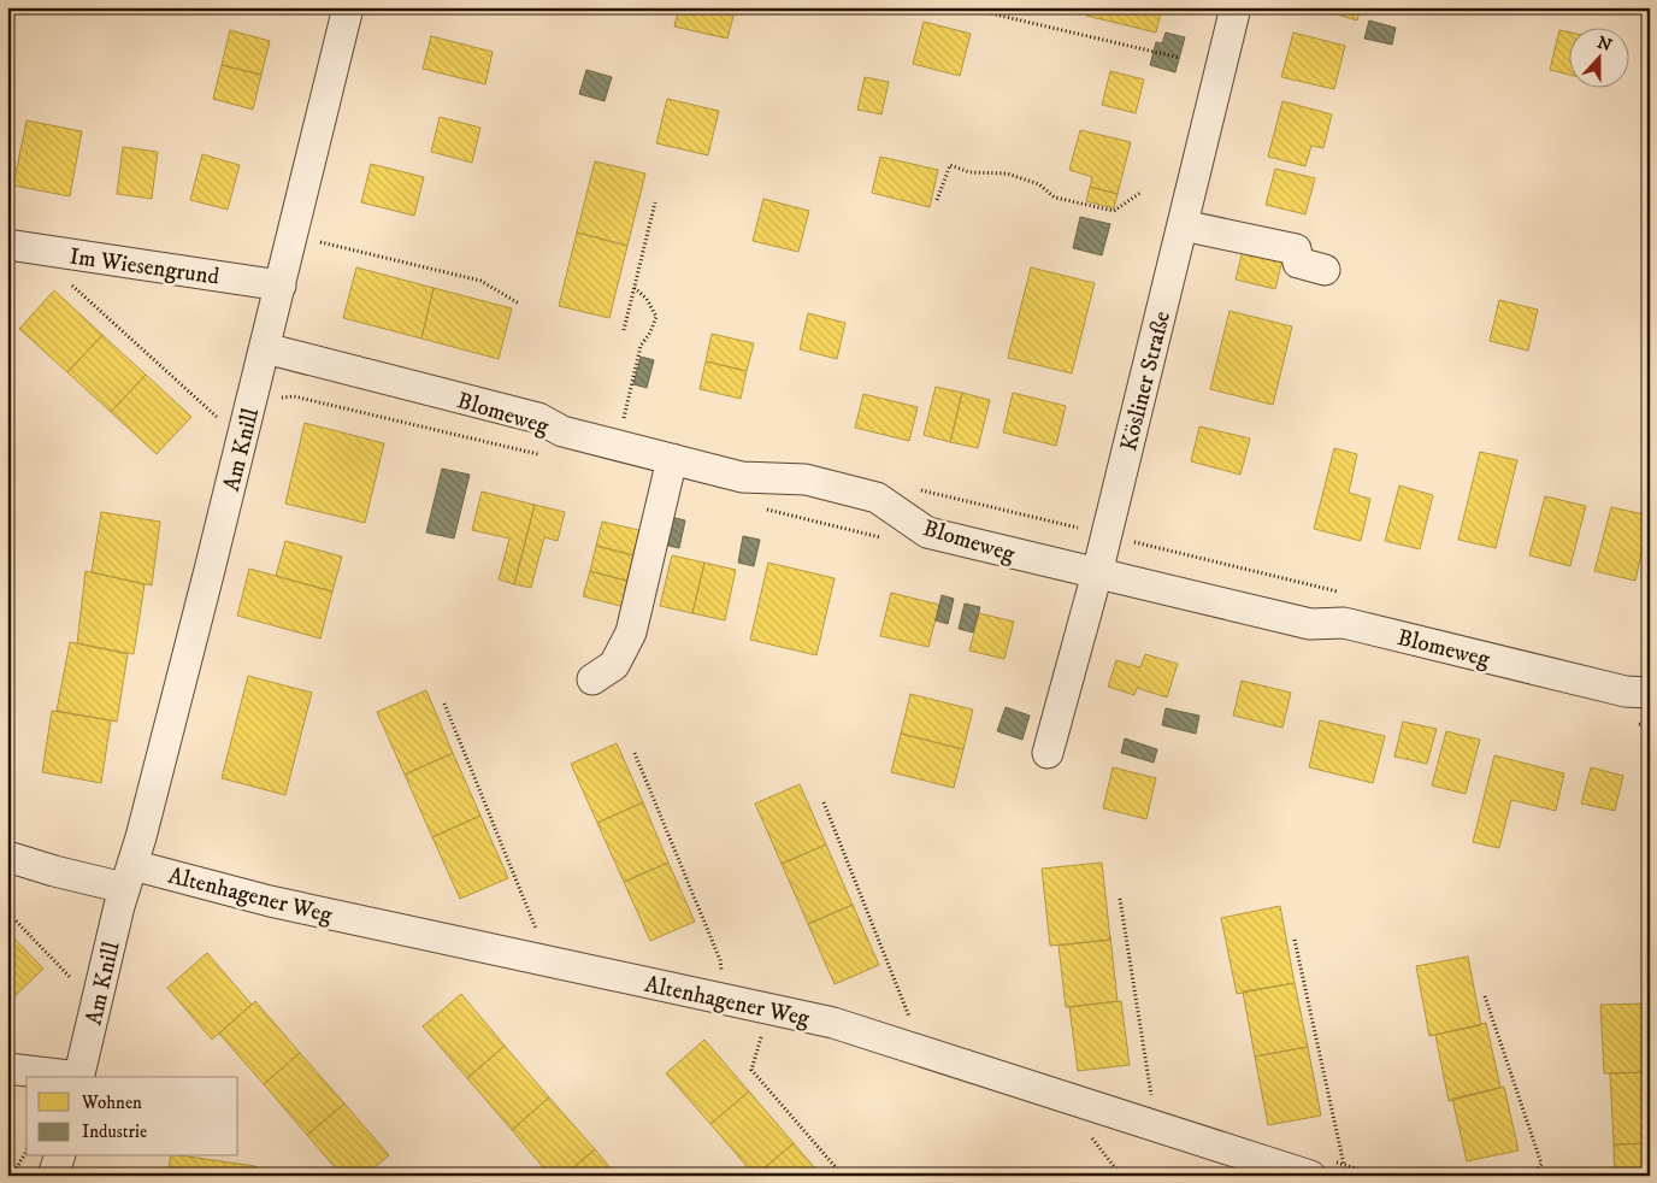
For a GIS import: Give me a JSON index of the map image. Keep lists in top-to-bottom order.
{
  "streets": {
    "street": [
      "Im Wiesengrund",
      "Kösliner Straße",
      "Blomeweg",
      "Am Knill",
      "Altenhagener Weg"
    ]
  },
  "crossings": [
    ["Im Wiesengrund", "Am Knill"],
    ["Kösliner Straße", "Blomeweg"],
    ["Blomeweg", "Am Knill"],
    ["Am Knill", "Altenhagener Weg"]
  ],
  "legend": ["Wohnen", "Industrie"],
  "north": "top"
}
